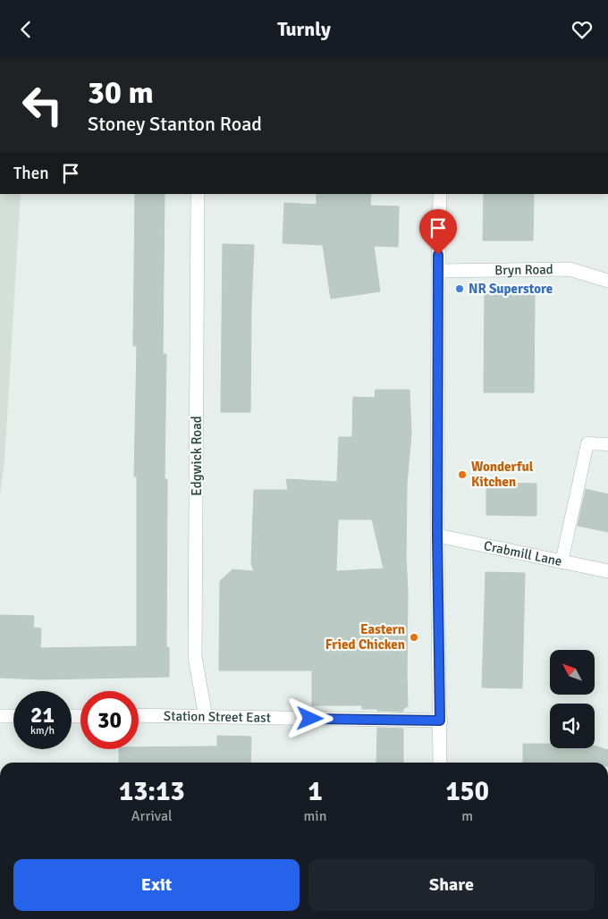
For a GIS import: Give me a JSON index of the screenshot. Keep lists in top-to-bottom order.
{
  "streets": {
    "street": [
      "Bryn Road",
      "Edgwick Road",
      "Crabmill Lane",
      "Station Street East"
    ]
  },
  "crossings": [
    ["Edgwick Road", "Station Street East"]
  ],
  "places": ["NR Superstore", "Wonderful Kitchen", "Eastern Fried Chicken"],
  "north": "top left",
  "page": {
    "header": "Turnly",
    "turn": ["30 m", "Stoney Stanton Road"],
    "then": "Then",
    "speed": "21 km/h",
    "limit": "30",
    "eta": [
      "13:13",
      "Arrival",
      "1",
      "min",
      "150",
      "m"
    ],
    "buttons": ["Exit", "Share"]
  }
}
